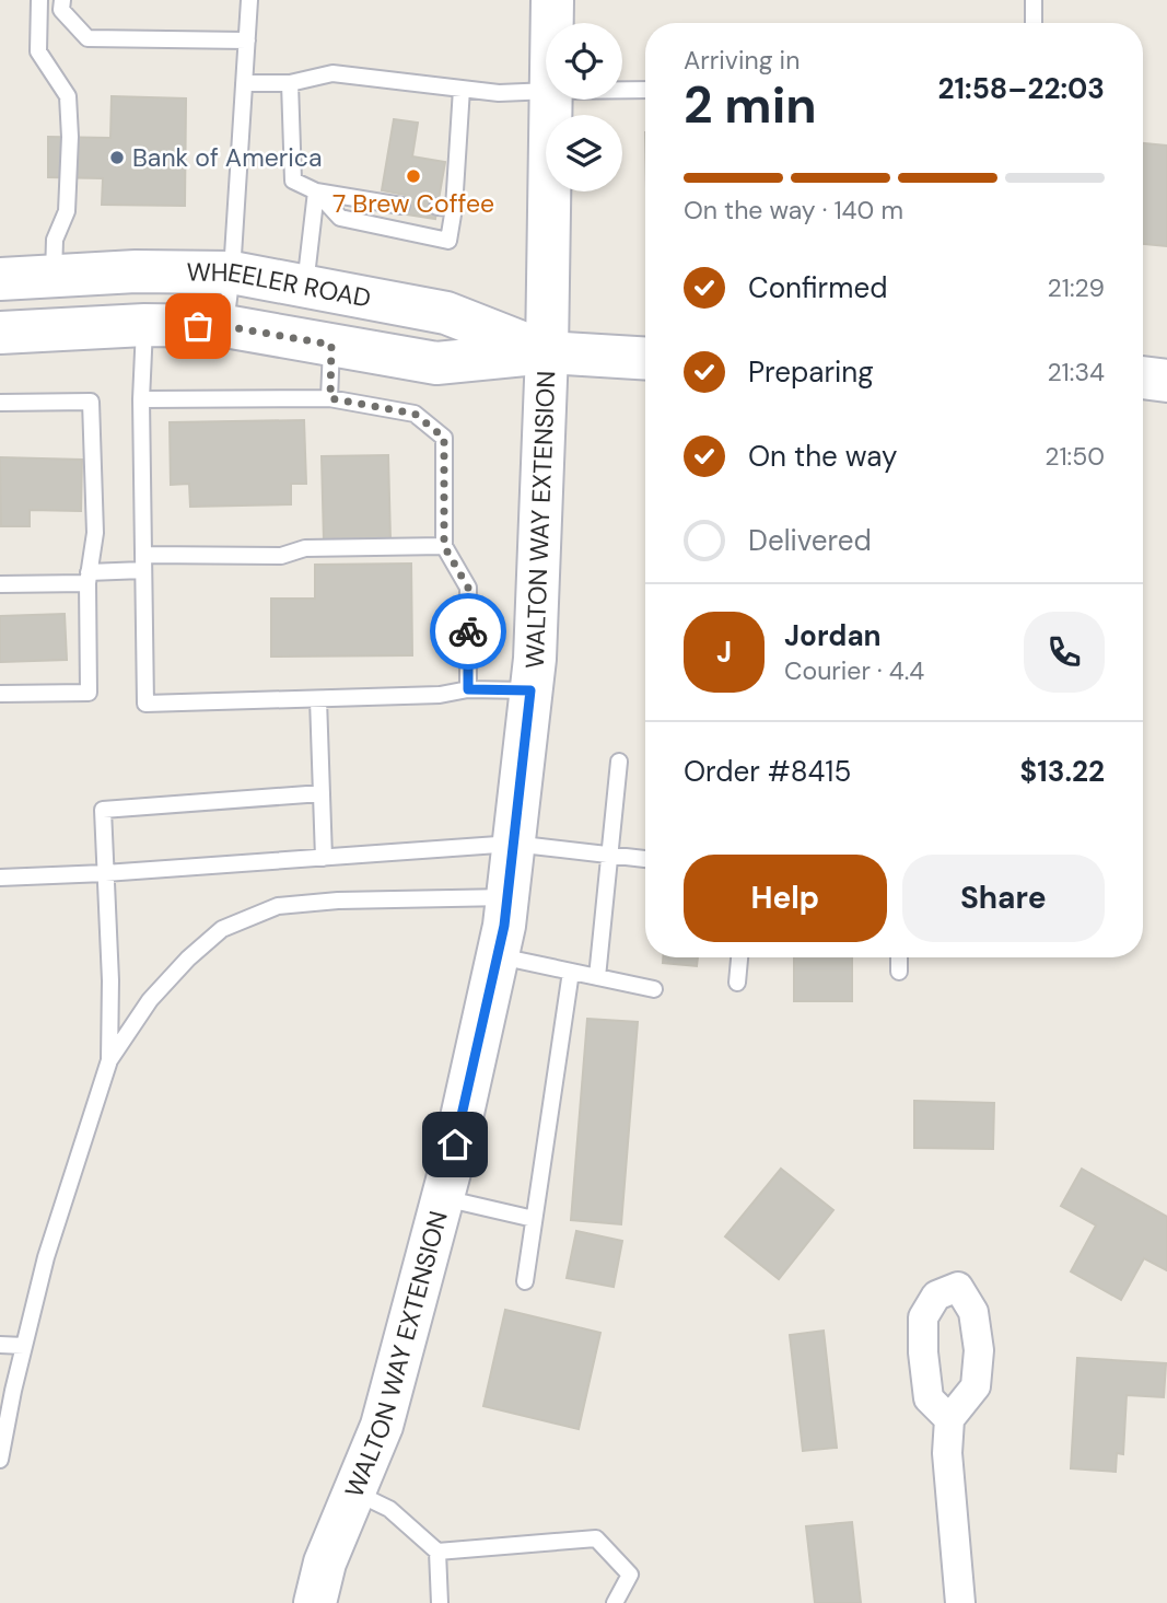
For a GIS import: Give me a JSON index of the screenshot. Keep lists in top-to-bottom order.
{
  "streets": {
    "main road": ["WHEELER ROAD", "WALTON WAY EXTENSION"]
  },
  "crossings": [
    ["WHEELER ROAD", "WALTON WAY EXTENSION"]
  ],
  "places": ["Bank of America", "7 Brew Coffee"],
  "page": {
    "heading": ["2 min", "Arriving in", "21:58–22:03"],
    "panel": [
      "Jordan",
      "Courier · 4.4",
      "Order #8415",
      "$13.22"
    ],
    "bar": "On the way · 140 m",
    "list": [
      ["Confirmed", "21:29"],
      ["Preparing", "21:34"],
      ["On the way", "21:50"],
      "Delivered"
    ],
    "round": "J",
    "buttons": ["Help", "Share"]
  }
}
